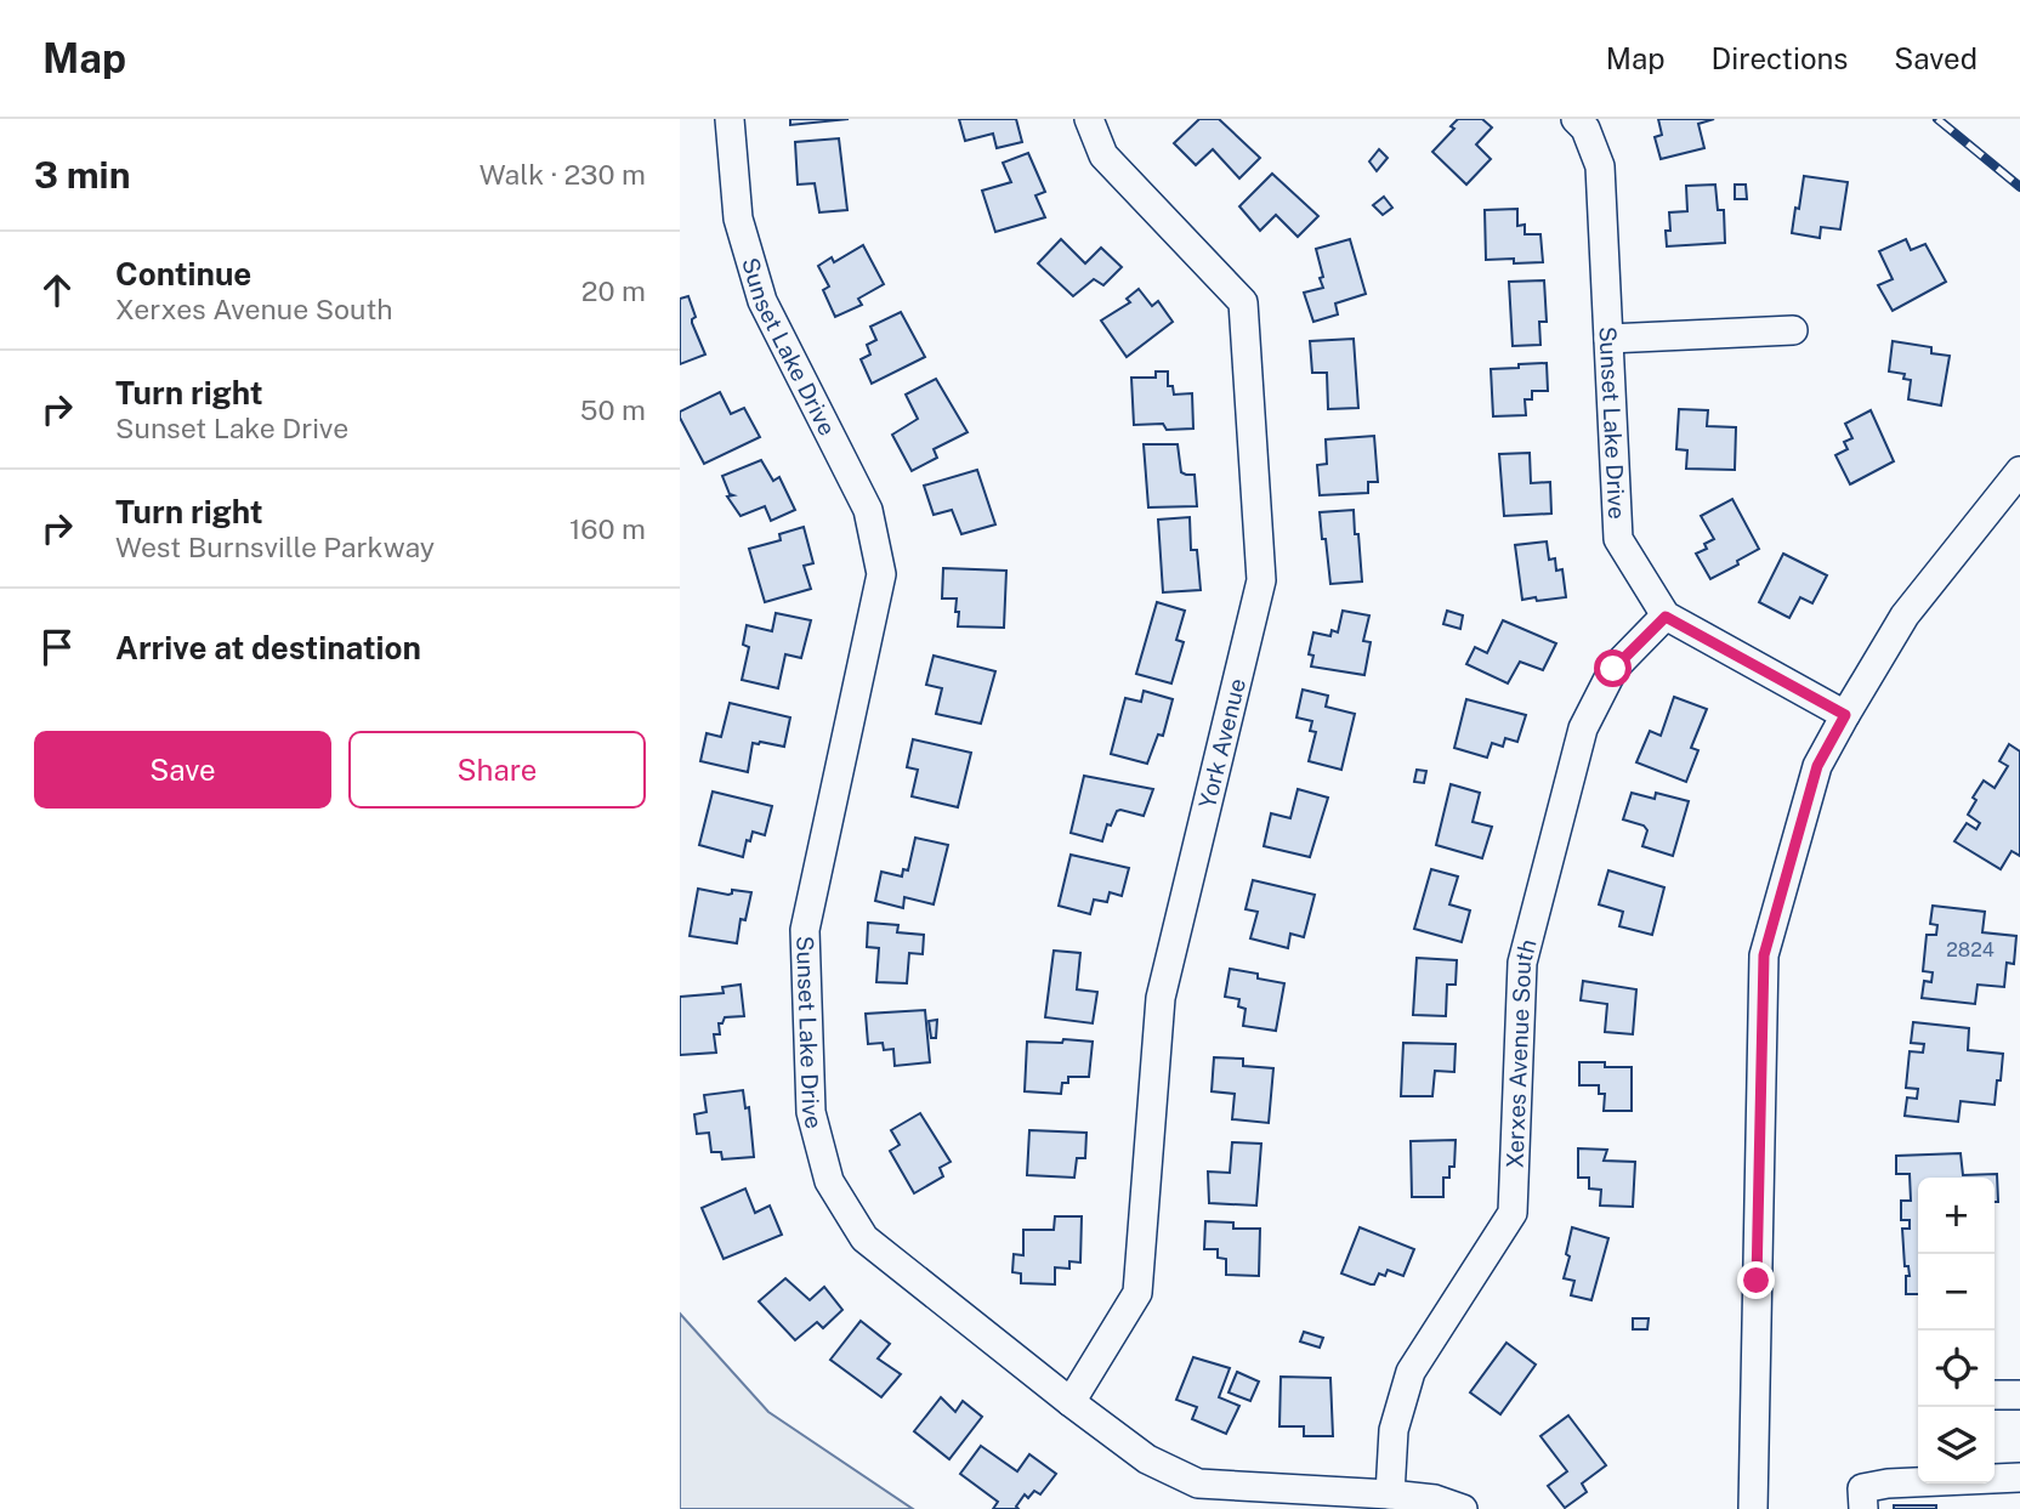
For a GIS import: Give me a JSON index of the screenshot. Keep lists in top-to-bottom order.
{
  "streets": {
    "street": ["Sunset Lake Drive", "York Avenue", "Xerxes Avenue South"]
  },
  "crossings": [
    ["Sunset Lake Drive", "York Avenue"],
    ["Sunset Lake Drive", "Xerxes Avenue South"]
  ],
  "house_numbers": ["2824"],
  "page": {
    "header": "Map",
    "nav": ["Map", "Directions", "Saved"],
    "heading": ["3 min", "Walk · 230 m"],
    "list": [
      ["Continue", "Xerxes Avenue South", "20 m"],
      ["Turn right", "Sunset Lake Drive", "50 m"],
      ["Turn right", "West Burnsville Parkway", "160 m"],
      "Arrive at destination"
    ],
    "buttons": ["Save", "Share"],
    "map_buttons": ["+", "−"]
  }
}
